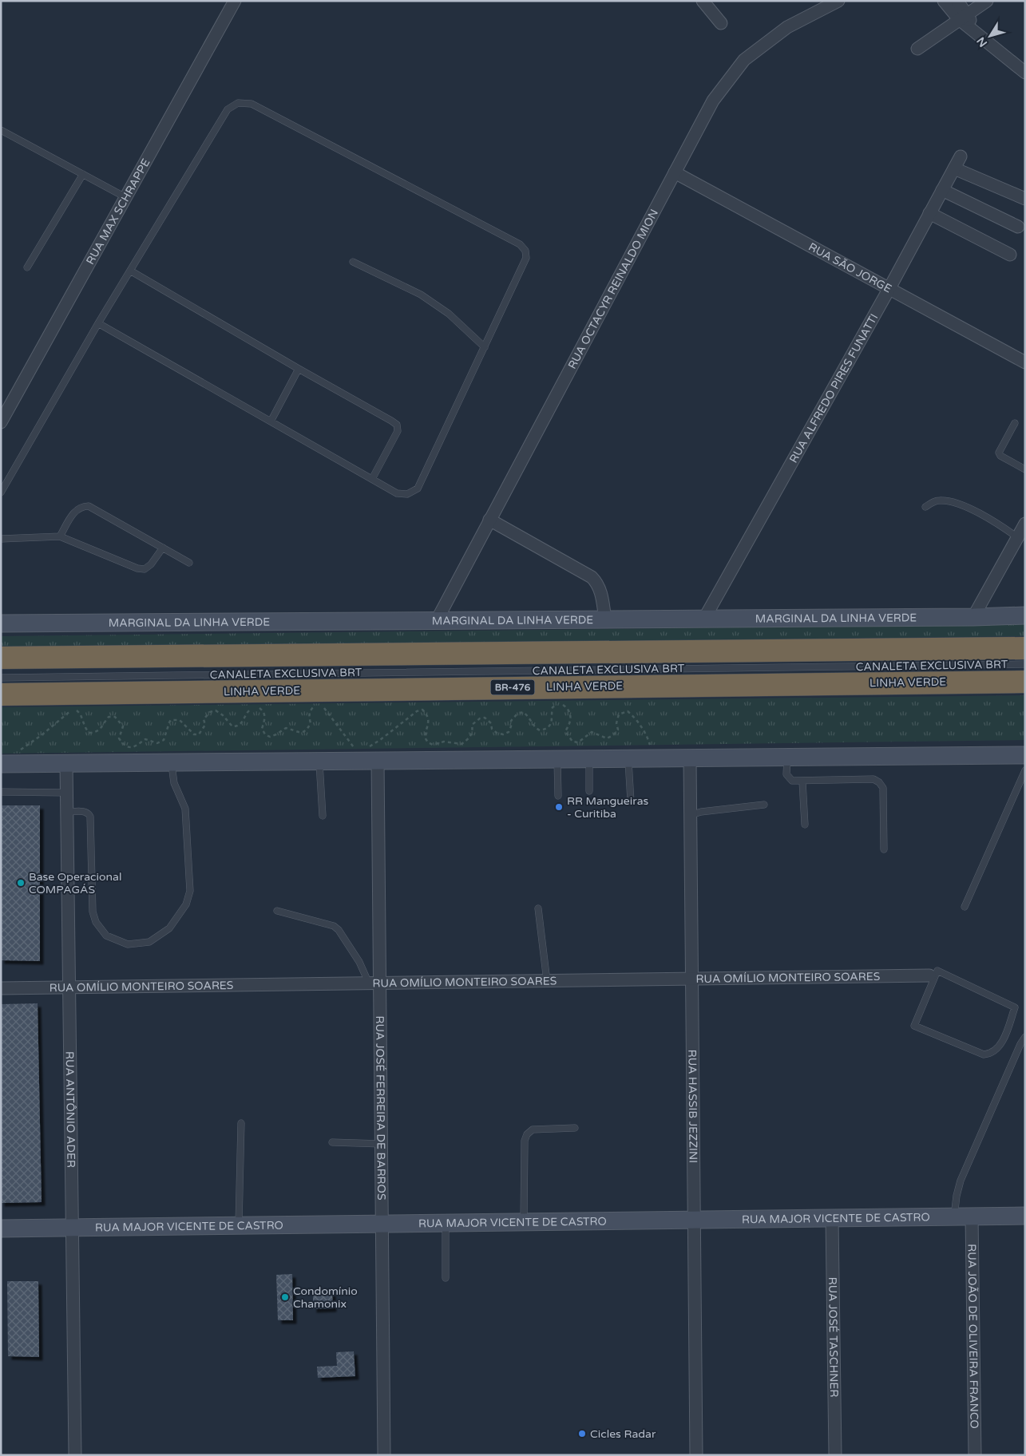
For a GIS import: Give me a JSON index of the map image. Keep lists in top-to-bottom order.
{
  "streets": {
    "highway": ["LINHA VERDE", "BR-476"],
    "main road": ["MARGINAL DA LINHA VERDE", "RUA MAJOR VICENTE DE CASTRO"],
    "street": [
      "RUA MAX SCHRAPPE",
      "RUA SÃO JORGE",
      "RUA OCTACYR REINALDO MION",
      "RUA ALFREDO PIRES FUNATTI",
      "RUA OMÍLIO MONTEIRO SOARES",
      "RUA HASSIB JEZZINI",
      "RUA JOSÉ FERREIRA DE BARROS",
      "RUA ANTÔNIO ADER",
      "RUA JOÃO DE OLIVEIRA FRANCO",
      "RUA JOSÉ TASCHNER"
    ],
    "lane": ["CANALETA EXCLUSIVA BRT"]
  },
  "crossings": [
    ["RUA SÃO JORGE", "RUA OCTACYR REINALDO MION"],
    ["RUA SÃO JORGE", "RUA ALFREDO PIRES FUNATTI"],
    ["RUA OCTACYR REINALDO MION", "MARGINAL DA LINHA VERDE"],
    ["RUA ALFREDO PIRES FUNATTI", "MARGINAL DA LINHA VERDE"],
    ["RUA OMÍLIO MONTEIRO SOARES", "RUA HASSIB JEZZINI"],
    ["RUA OMÍLIO MONTEIRO SOARES", "RUA JOSÉ FERREIRA DE BARROS"],
    ["RUA OMÍLIO MONTEIRO SOARES", "RUA ANTÔNIO ADER"],
    ["RUA HASSIB JEZZINI", "RUA MAJOR VICENTE DE CASTRO"],
    ["RUA JOSÉ FERREIRA DE BARROS", "RUA MAJOR VICENTE DE CASTRO"],
    ["RUA ANTÔNIO ADER", "RUA MAJOR VICENTE DE CASTRO"],
    ["RUA MAJOR VICENTE DE CASTRO", "RUA JOÃO DE OLIVEIRA FRANCO"],
    ["RUA MAJOR VICENTE DE CASTRO", "RUA JOSÉ TASCHNER"]
  ],
  "places": [
    "RR Mangueiras - Curitiba",
    "Base Operacional COMPAGÁS",
    "Condomínio Chamonix",
    "Cicles Radar"
  ],
  "north": "bottom left"
}
